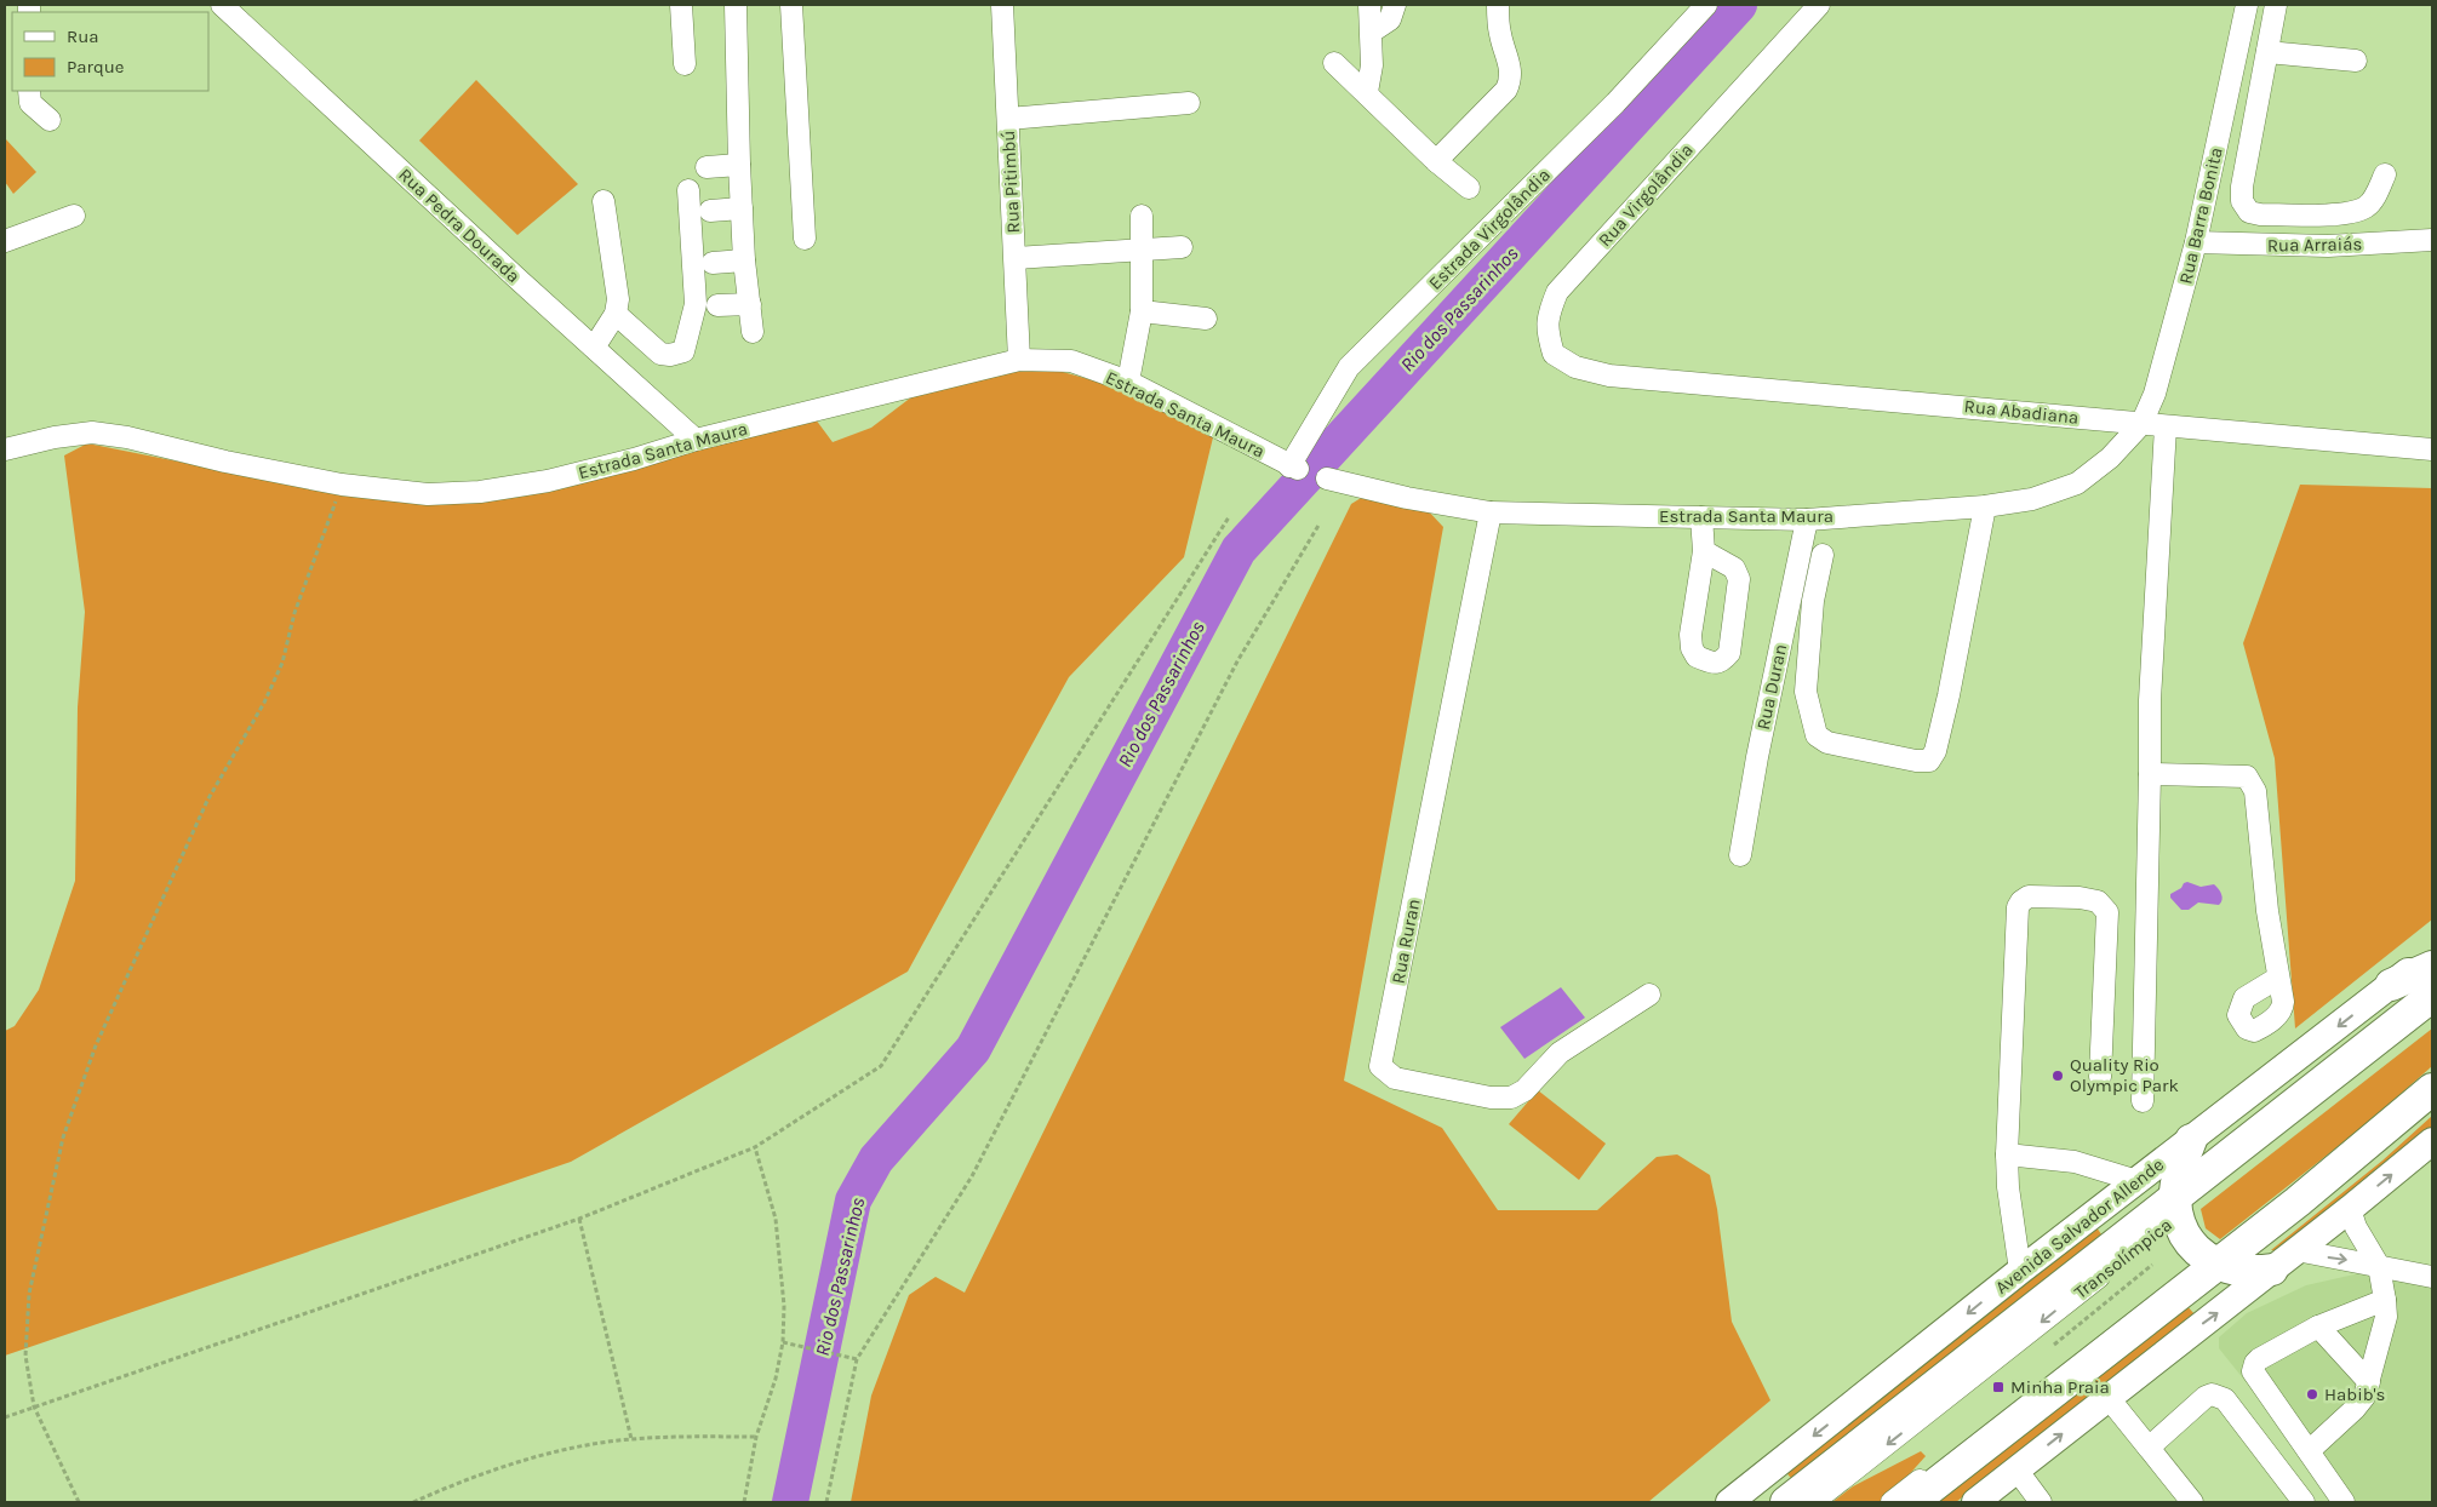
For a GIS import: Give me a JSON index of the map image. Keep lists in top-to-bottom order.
{
  "streets": {
    "highway": ["Avenida Salvador Allende"],
    "street": [
      "Rua Pitimbú",
      "Rua Virgolândia",
      "Rua Barra Bonita",
      "Rua Pedra Dourada",
      "Estrada Virgolândia",
      "Rua Arraiás",
      "Rua Abadiana",
      "Estrada Santa Maura",
      "Rua Duran",
      "Rua Ruran",
      "Transolímpica"
    ]
  },
  "crossings": [
    ["Rua Pitimbú", "Estrada Santa Maura"],
    ["Rua Virgolândia", "Rua Abadiana"],
    ["Rua Barra Bonita", "Rua Arraiás"],
    ["Rua Barra Bonita", "Rua Abadiana"],
    ["Rua Barra Bonita", "Estrada Santa Maura"],
    ["Rua Pedra Dourada", "Estrada Santa Maura"],
    ["Estrada Virgolândia", "Estrada Santa Maura"],
    ["Rua Abadiana", "Estrada Santa Maura"],
    ["Estrada Santa Maura", "Rua Duran"],
    ["Estrada Santa Maura", "Rua Ruran"],
    ["Avenida Salvador Allende", "Transolímpica"]
  ],
  "water": ["Rio dos Passarinhos"],
  "places": {
    "other": ["Quality Rio Olympic Park", "Habib's"],
    "transit": ["Minha Praia"]
  },
  "legend": ["Rua", "Parque"]
}
